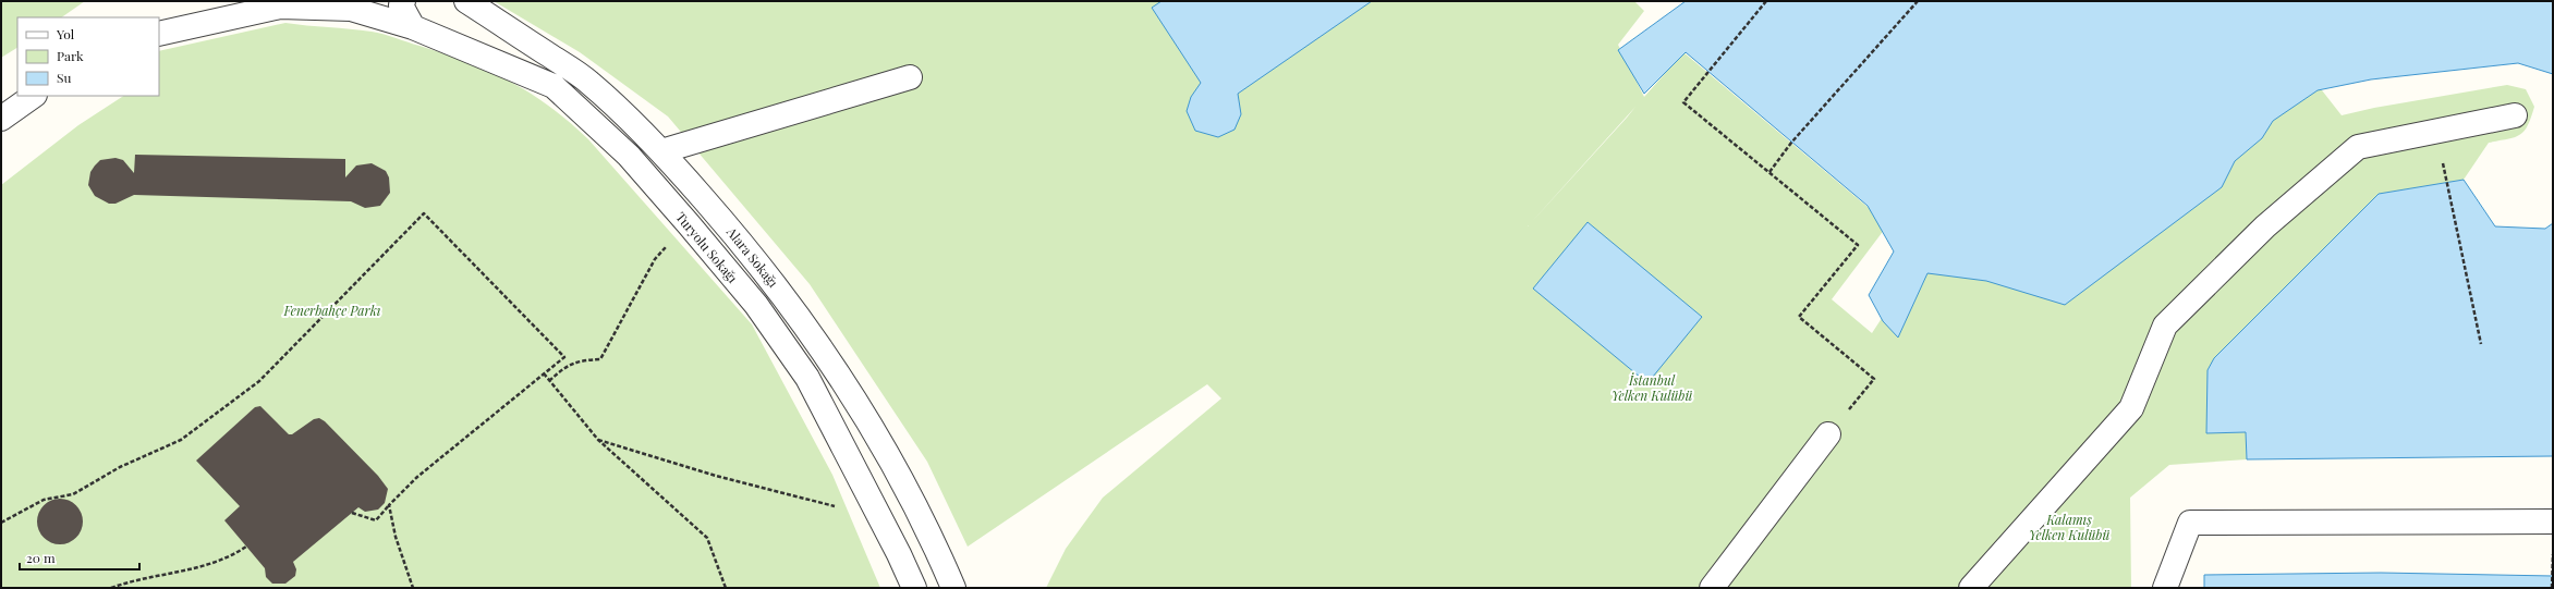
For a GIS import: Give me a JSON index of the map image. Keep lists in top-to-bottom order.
{
  "streets": {
    "street": ["Turyolu Sokağı", "Alara Sokağı"]
  },
  "parks": ["Fenerbahçe Parkı", "İstanbul Yelken Kulübü", "Kalamış Yelken Kulübü"],
  "legend": ["Yol", "Park", "Su"],
  "scale_bar": "20 m"
}
